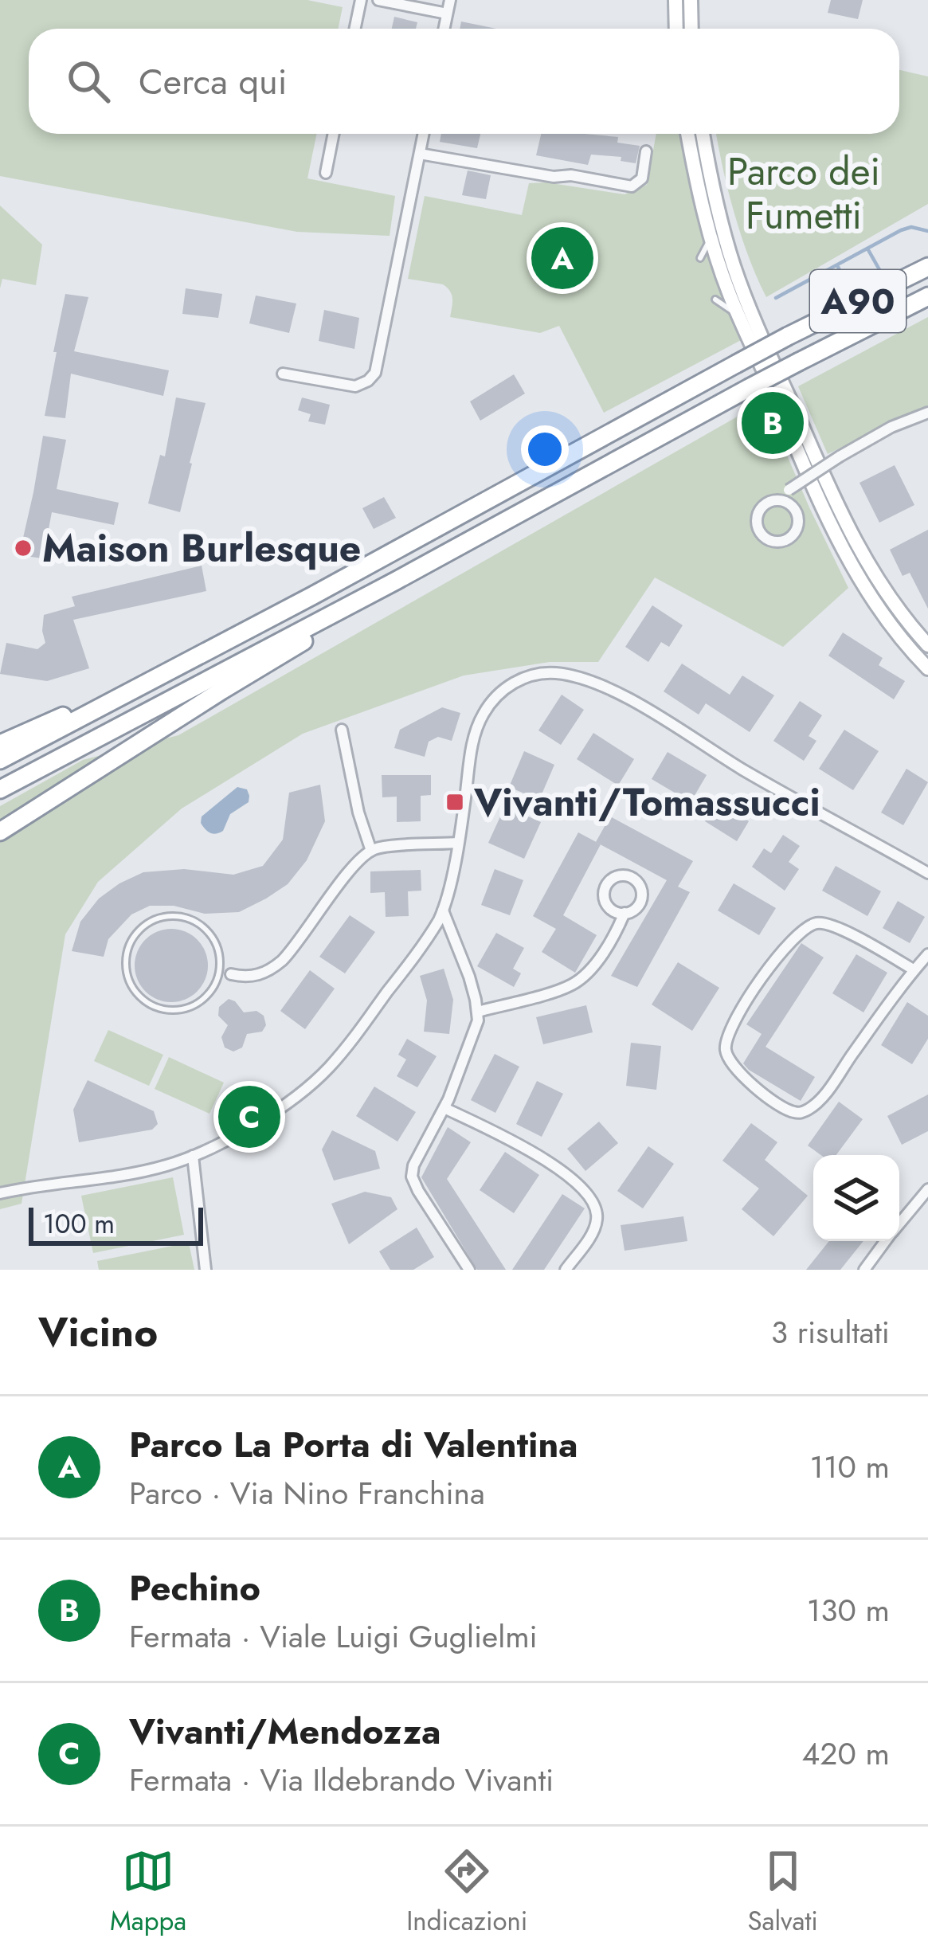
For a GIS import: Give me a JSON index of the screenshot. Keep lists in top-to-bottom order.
{
  "streets": {
    "highway": ["A90"]
  },
  "parks": ["Parco dei Fumetti"],
  "places": {
    "other": ["Maison Burlesque"],
    "transit": ["Vivanti/Tomassucci"]
  },
  "scale_bar": "100 m",
  "page": {
    "search": "Cerca qui",
    "pins": ["A", "B", "C"],
    "scale": "100 m",
    "heading": ["Vicino", "3 risultati"],
    "list": [
      {
        "mark": "A",
        "name": "Parco La Porta di Valentina",
        "note": "Parco · Via Nino Franchina",
        "value": "110 m"
      },
      {
        "mark": "B",
        "name": "Pechino",
        "note": "Fermata · Viale Luigi Guglielmi",
        "value": "130 m"
      },
      {
        "mark": "C",
        "name": "Vivanti/Mendozza",
        "note": "Fermata · Via Ildebrando Vivanti",
        "value": "420 m"
      }
    ],
    "nav": ["Mappa", "Indicazioni", "Salvati"]
  }
}
